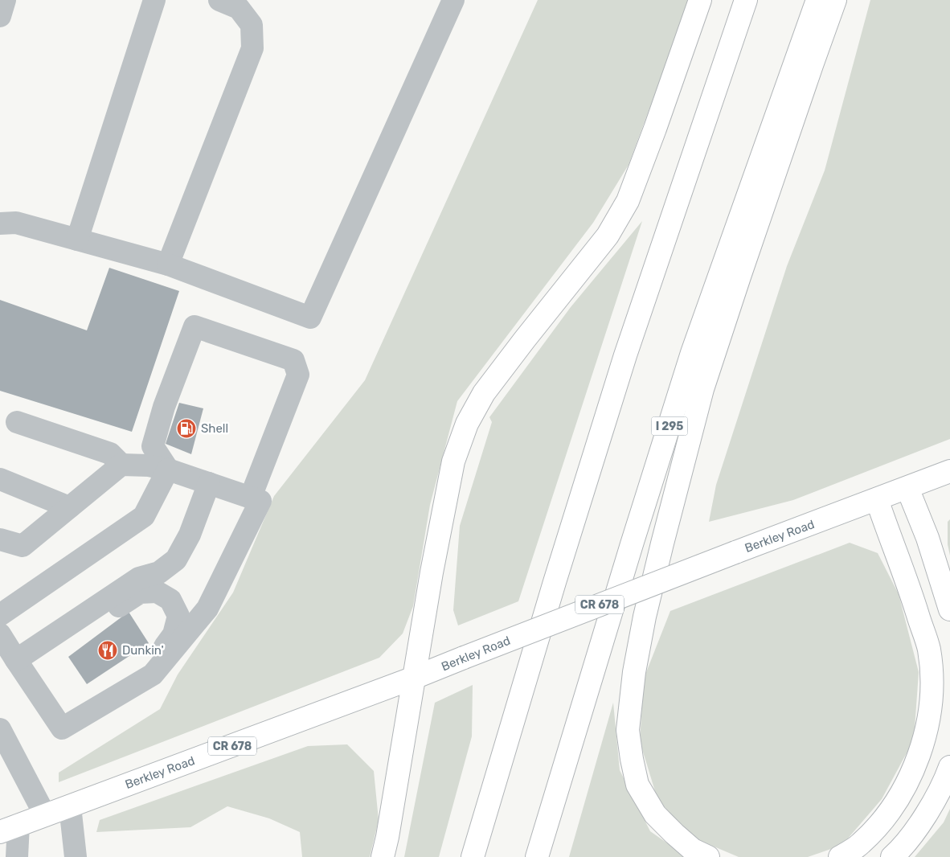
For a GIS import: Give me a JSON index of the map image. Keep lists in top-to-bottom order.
{
  "streets": {
    "main road": ["I 295", "Berkley Road", "CR 678"]
  },
  "places": {
    "fuel station": ["Shell"],
    "restaurant": ["Dunkin'"]
  }
}
